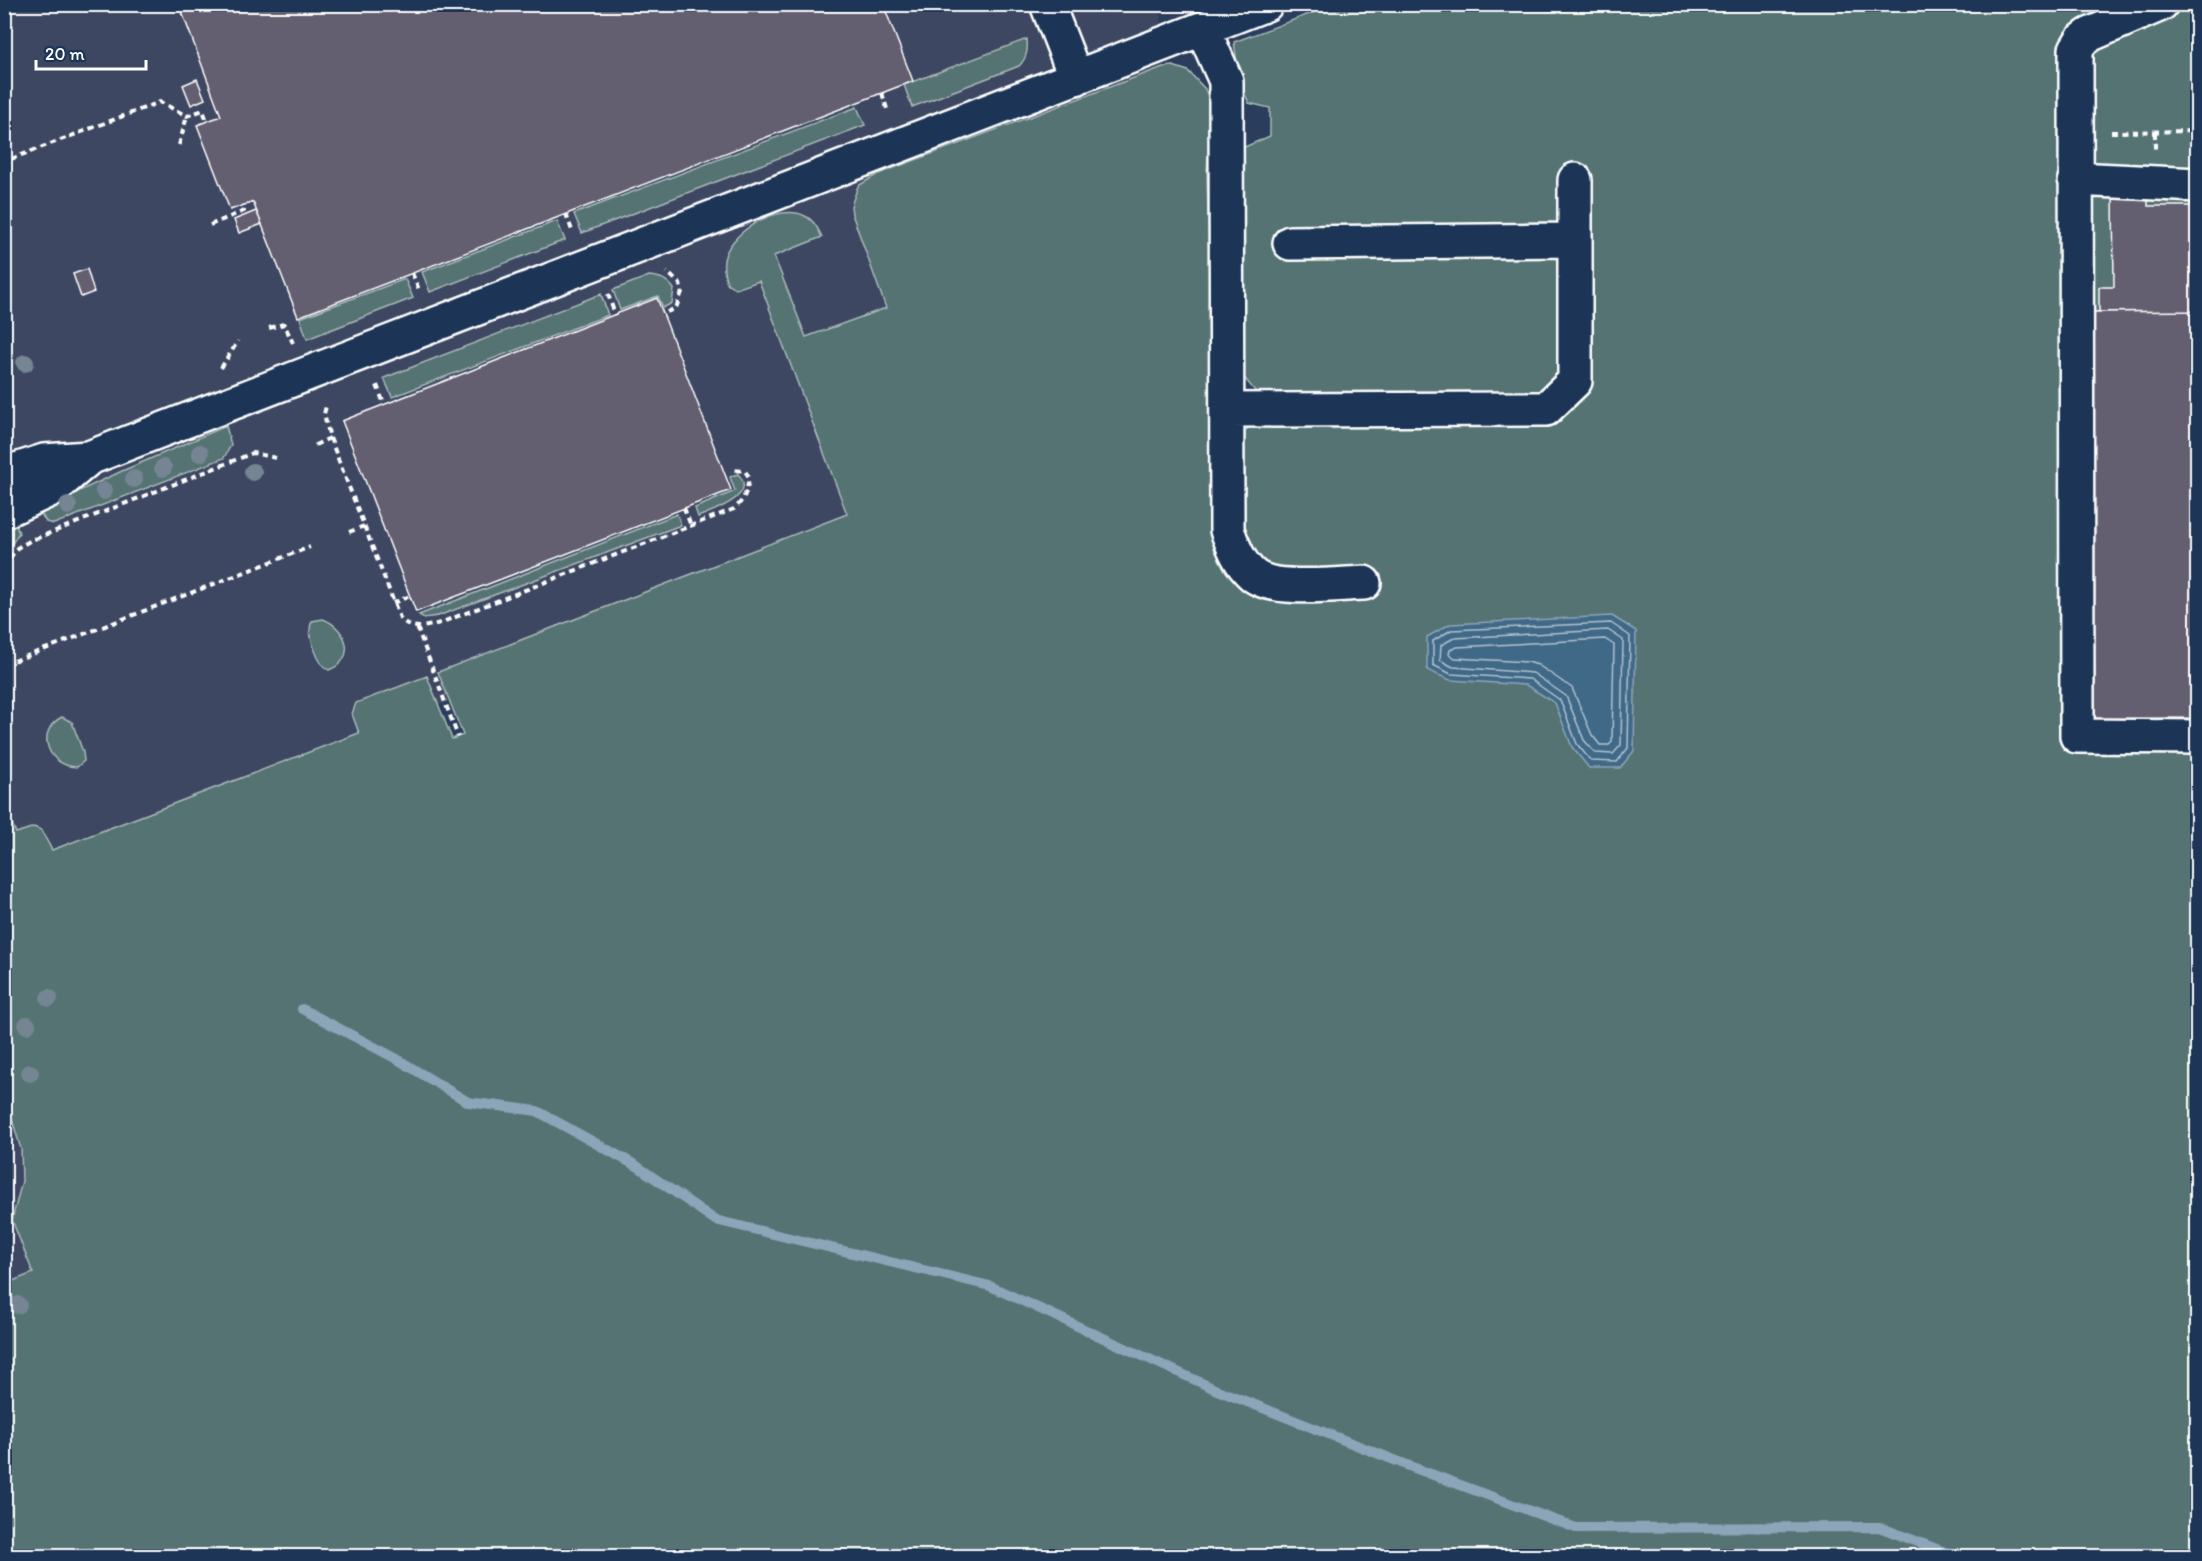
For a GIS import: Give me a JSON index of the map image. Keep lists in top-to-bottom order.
{
  "scale_bar": "20 m"
}
